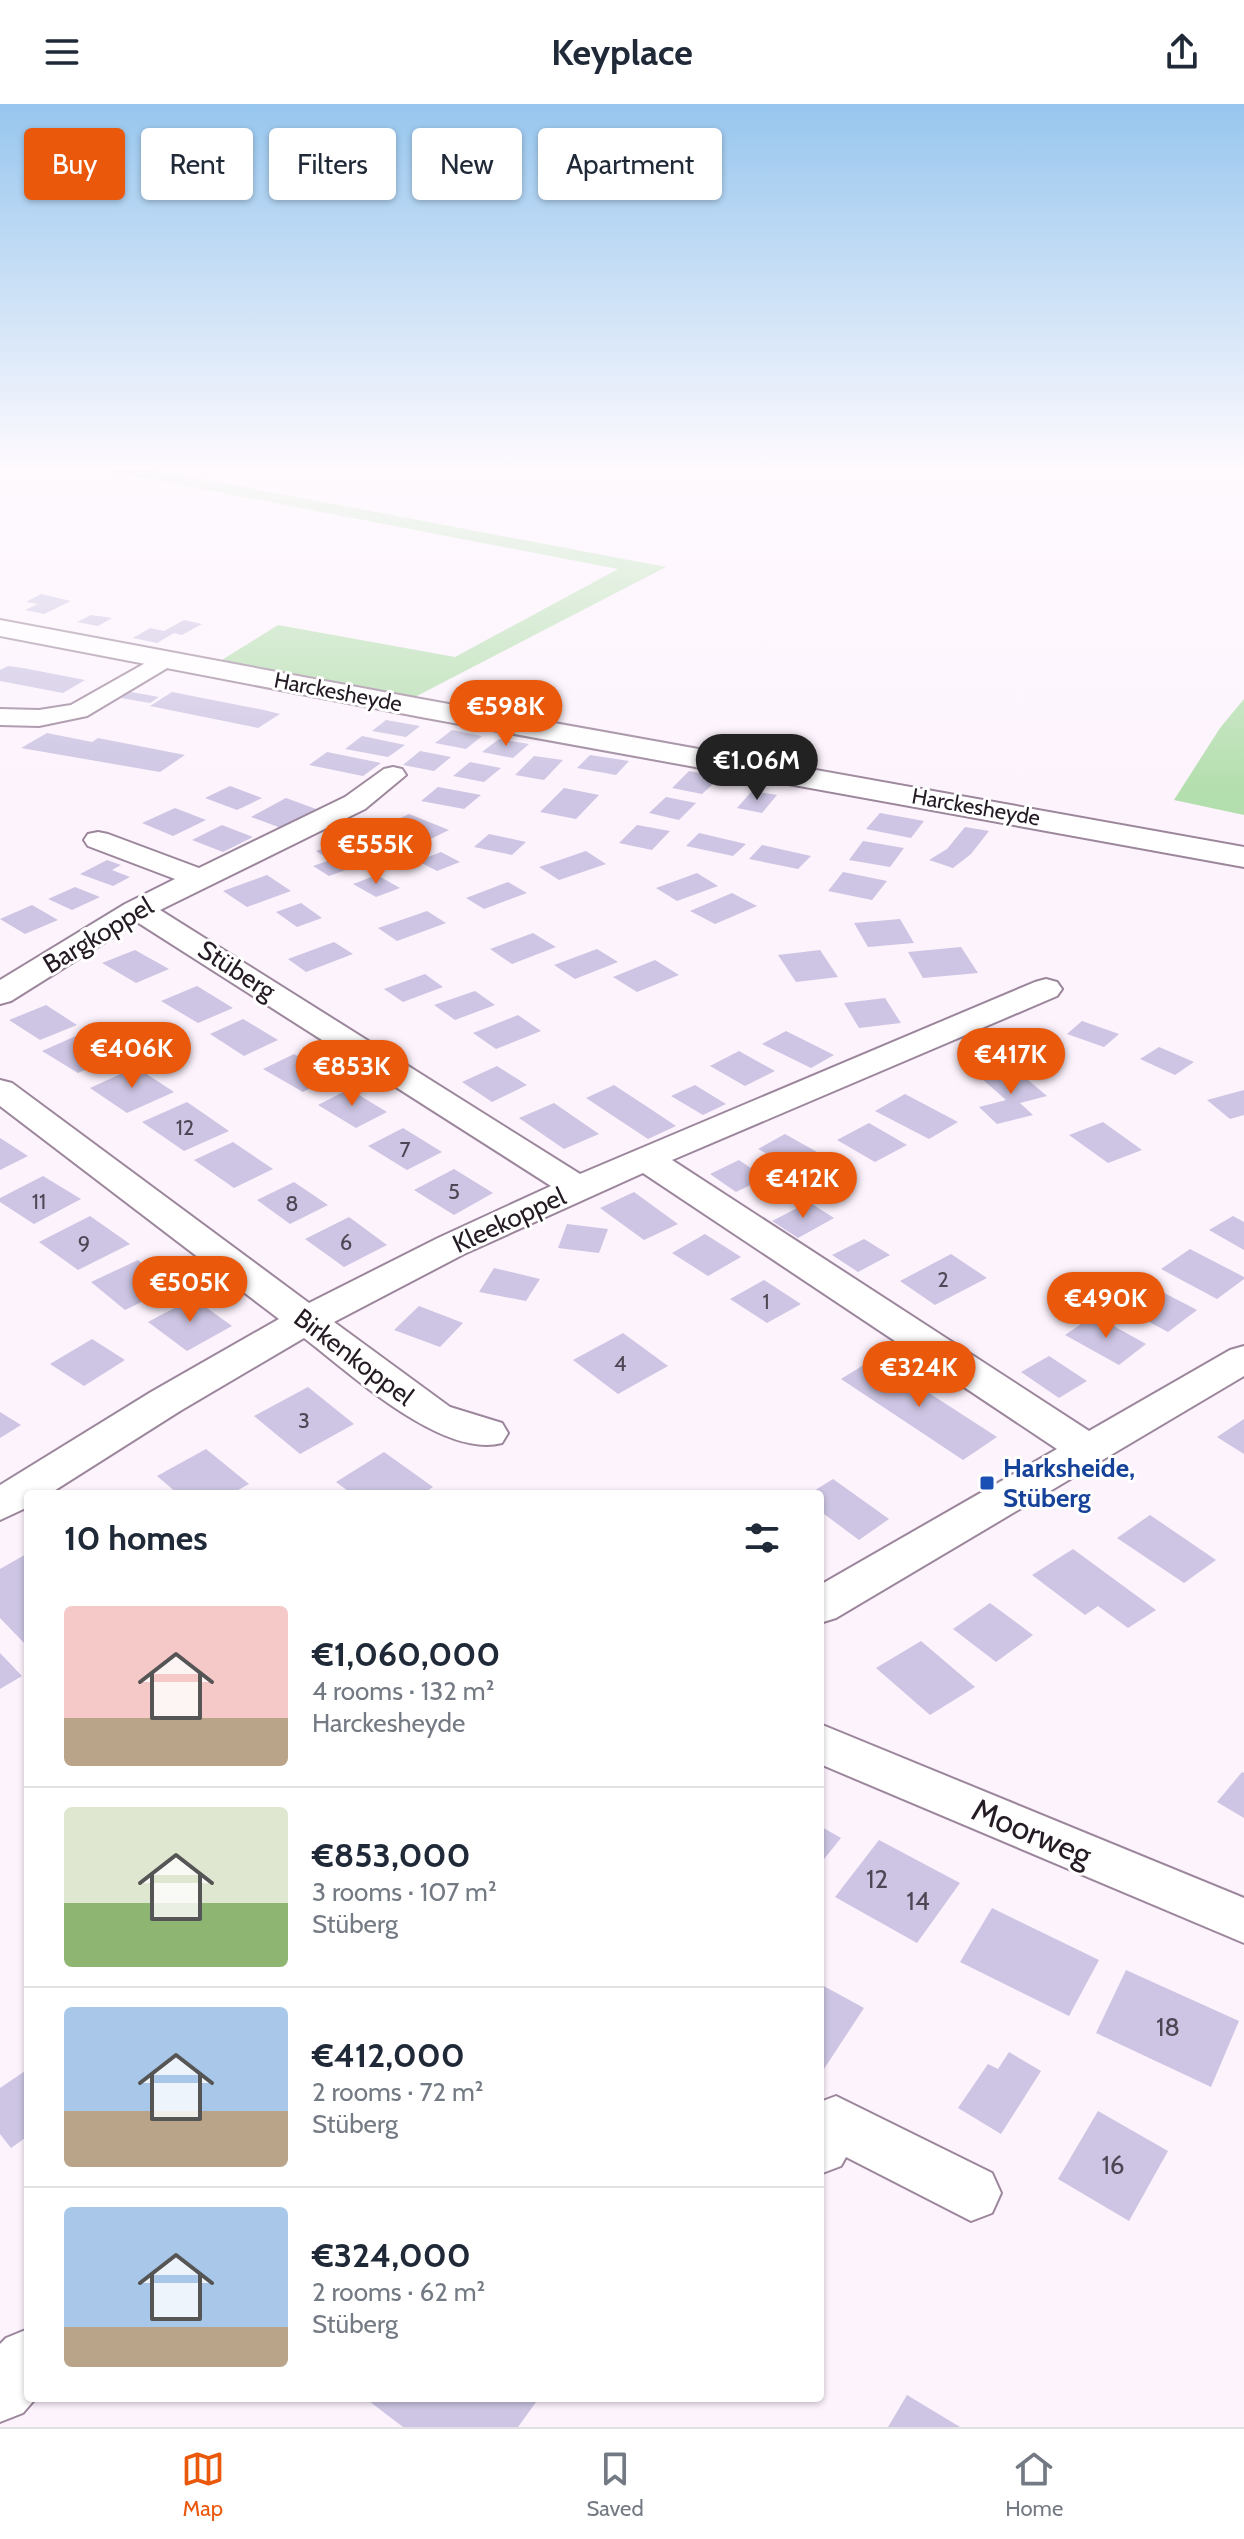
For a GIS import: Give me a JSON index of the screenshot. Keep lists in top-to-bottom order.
{
  "streets": {
    "main road": ["Harckesheyde"],
    "street": [
      "Bargkoppel",
      "Stüberg",
      "Kleekoppel",
      "Birkenkoppel",
      "Moorweg"
    ]
  },
  "crossings": [
    ["Bargkoppel", "Stüberg"],
    ["Stüberg", "Kleekoppel"],
    ["Kleekoppel", "Birkenkoppel"]
  ],
  "places": {
    "transit": ["Harksheide, Stüberg"]
  },
  "house_numbers": [
    "12",
    "7",
    "5",
    "11",
    "8",
    "6",
    "9",
    "2",
    "1",
    "4",
    "3",
    "12",
    "14",
    "18",
    "16"
  ],
  "page": {
    "header": "Keyplace",
    "chip": [
      "Buy",
      "Rent",
      "Filters",
      "New",
      "Apartment"
    ],
    "price": [
      "€598K",
      "€1.06M",
      "€555K",
      "€406K",
      "€417K",
      "€853K",
      "€412K",
      "€505K",
      "€490K",
      "€324K"
    ],
    "heading": "10 homes",
    "list": [
      {
        "name": "€1,060,000",
        "note": "4 rooms · 132 m² · Harckesheyde"
      },
      {
        "name": "€853,000",
        "note": "3 rooms · 107 m² · Stüberg"
      },
      {
        "name": "€412,000",
        "note": "2 rooms · 72 m² · Stüberg"
      },
      {
        "name": "€324,000",
        "note": "2 rooms · 62 m² · Stüberg"
      }
    ],
    "tabs": ["Map", "Saved", "Home"]
  }
}
